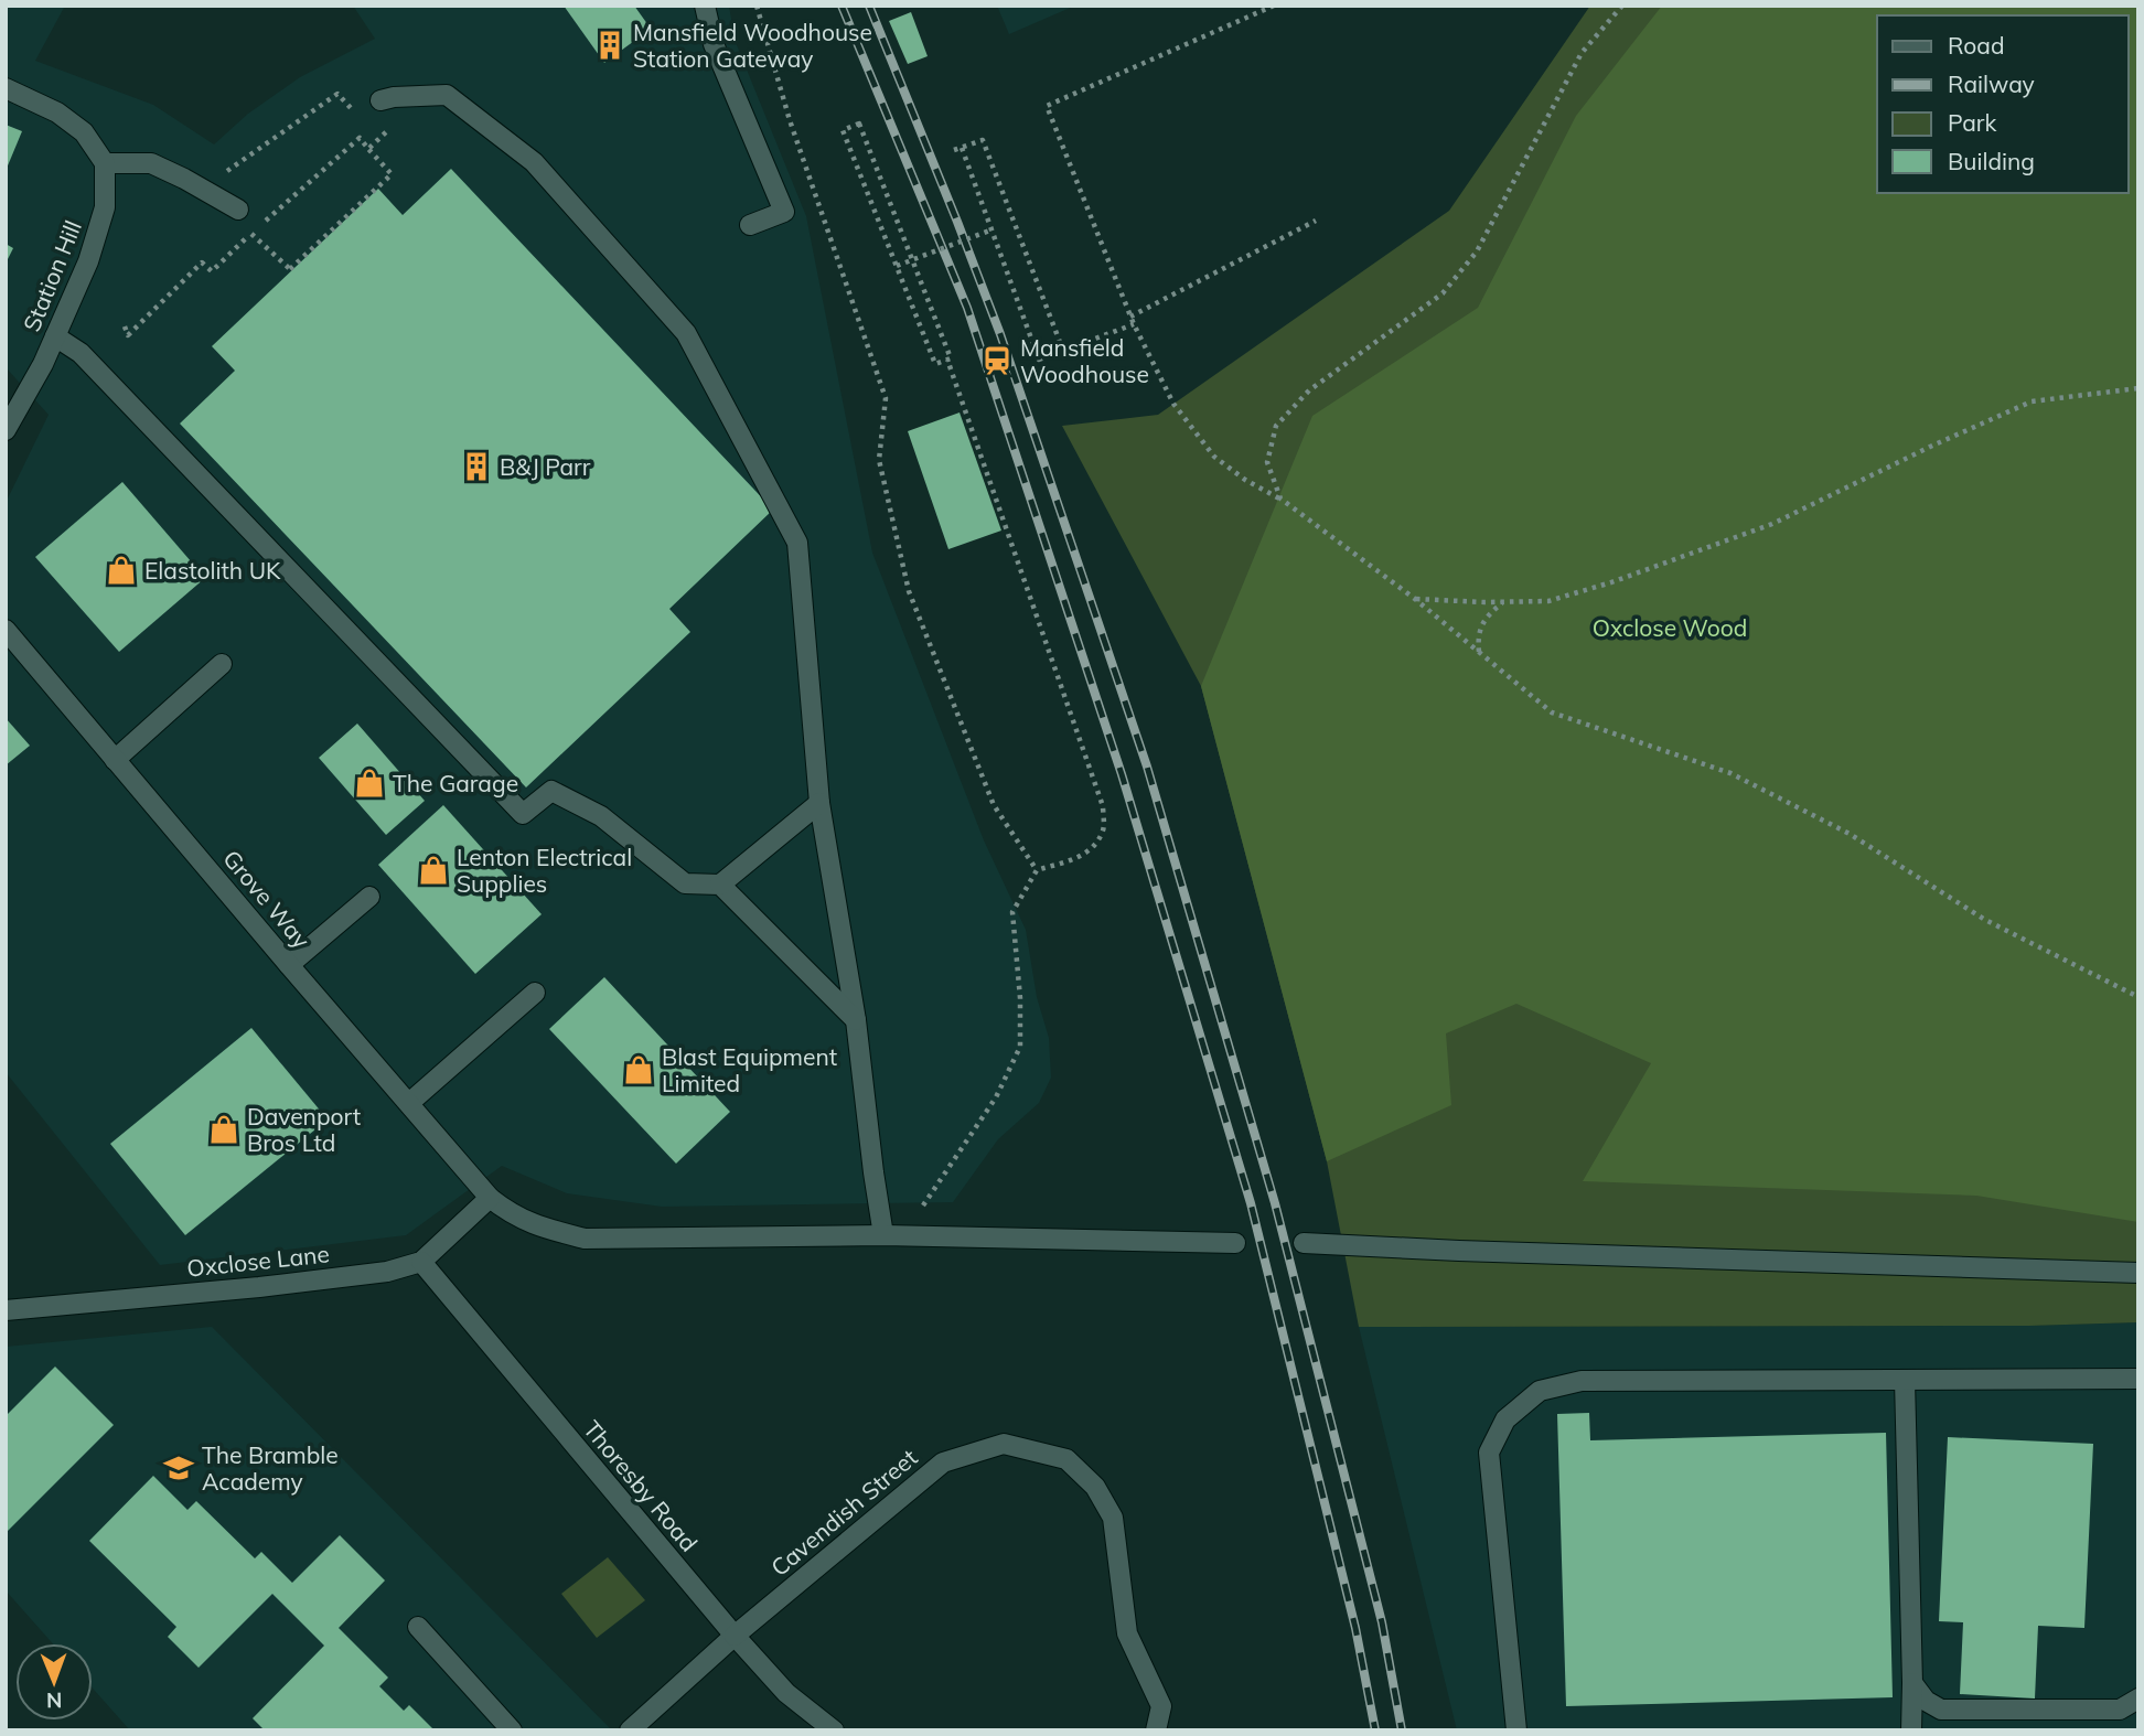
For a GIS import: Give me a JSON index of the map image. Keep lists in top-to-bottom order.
{
  "streets": {
    "street": [
      "Station Hill",
      "Grove Way",
      "Oxclose Lane",
      "Thoresby Road",
      "Cavendish Street"
    ]
  },
  "crossings": [
    ["Grove Way", "Oxclose Lane"],
    ["Oxclose Lane", "Thoresby Road"],
    ["Thoresby Road", "Cavendish Street"]
  ],
  "parks": ["Oxclose Wood"],
  "places": {
    "building": ["Mansfield Woodhouse Station Gateway", "B&J Parr"],
    "station": ["Mansfield Woodhouse"],
    "shop": [
      "Elastolith UK",
      "The Garage",
      "Lenton Electrical Supplies",
      "Blast Equipment Limited",
      "Davenport Bros Ltd"
    ],
    "school or university": ["The Bramble Academy"]
  },
  "legend": [
    "Road",
    "Railway",
    "Park",
    "Building"
  ],
  "north": "bottom"
}
